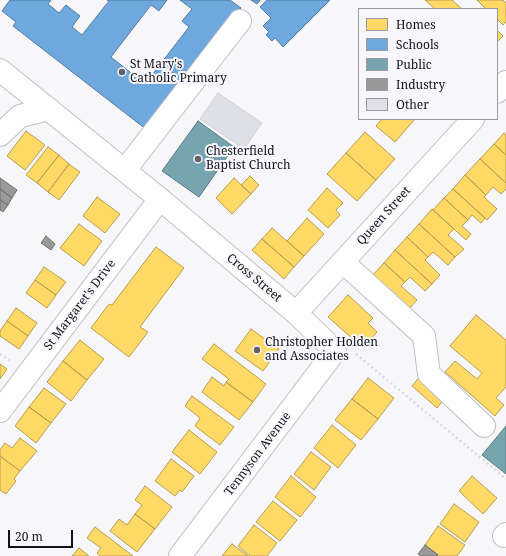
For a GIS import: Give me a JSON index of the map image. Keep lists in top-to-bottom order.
{
  "streets": {
    "street": [
      "Queen Street",
      "Cross Street",
      "St Margaret's Drive",
      "Tennyson Avenue"
    ]
  },
  "crossings": [
    ["Queen Street", "Cross Street"],
    ["Cross Street", "St Margaret's Drive"],
    ["Cross Street", "Tennyson Avenue"]
  ],
  "places": ["St Mary's Catholic Primary", "Chesterfield Baptist Church", "Christopher Holden and Associates"],
  "legend": [
    "Homes",
    "Schools",
    "Public",
    "Industry",
    "Other"
  ],
  "scale_bar": "20 m"
}
